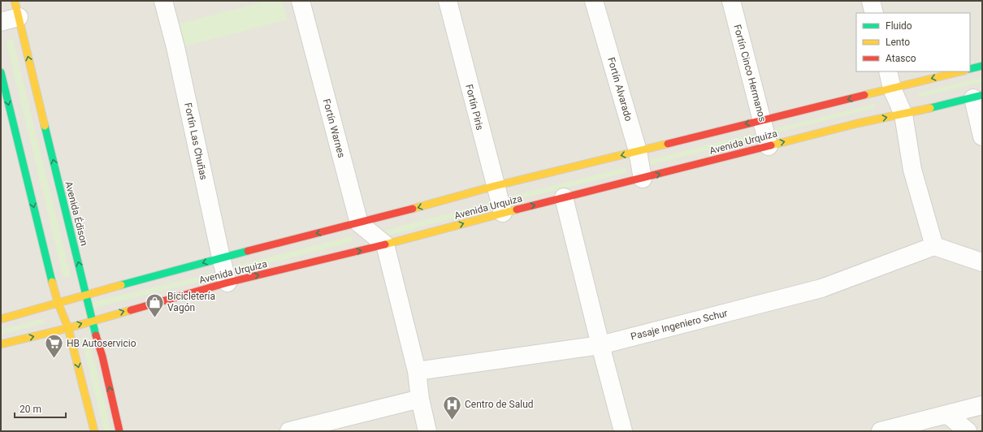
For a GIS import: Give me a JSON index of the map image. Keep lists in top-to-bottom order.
{
  "streets": {
    "main road": ["Avenida Urquiza", "Avenida Édison"],
    "street": [
      "Fortín Cinco Hermanos",
      "Fortín Alvarado",
      "Fortín Piris",
      "Fortín Warnes",
      "Fortín Las Chuñas",
      "Pasaje Ingeniero Schur"
    ]
  },
  "crossings": [
    ["Fortín Cinco Hermanos", "Avenida Urquiza"],
    ["Fortín Alvarado", "Avenida Urquiza"],
    ["Fortín Piris", "Avenida Urquiza"],
    ["Fortín Warnes", "Avenida Urquiza"],
    ["Fortín Las Chuñas", "Avenida Urquiza"],
    ["Avenida Urquiza", "Avenida Édison"]
  ],
  "places": {
    "shop": ["Bicicletería Vagón"],
    "supermarket": ["HB Autoservicio"],
    "hospital": ["Centro de Salud"]
  },
  "legend": ["Fluido", "Lento", "Atasco"],
  "scale_bar": "20 m"
}
